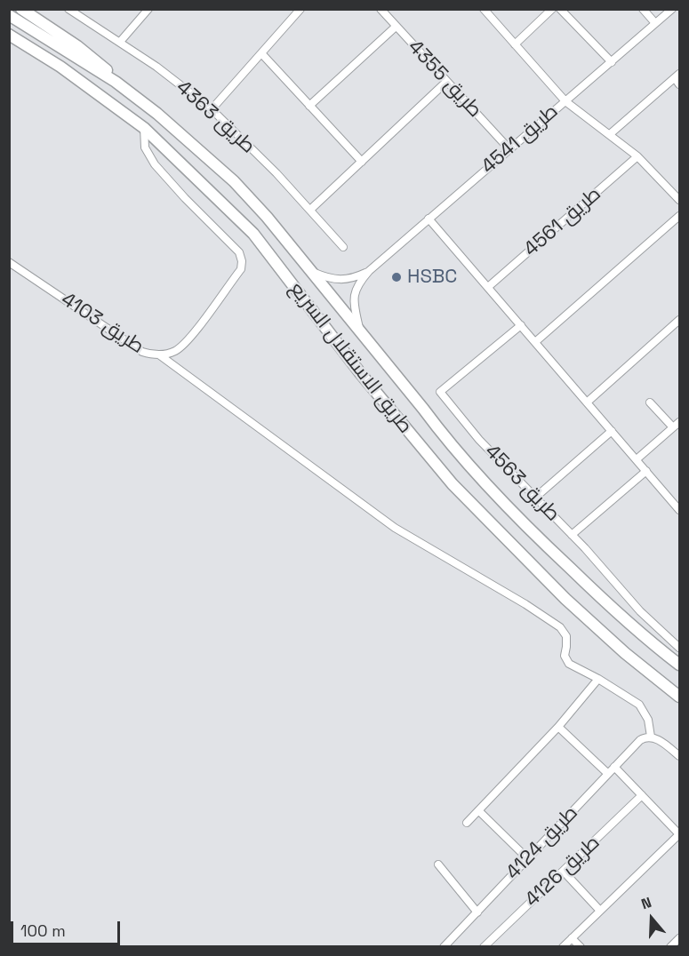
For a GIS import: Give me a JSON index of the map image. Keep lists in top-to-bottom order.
{
  "streets": {
    "main road": ["طريق الاستقلال السريع"],
    "street": [
      "طريق 4355",
      "طريق 4363",
      "طريق 4541",
      "طريق 4561",
      "طريق 4103",
      "طريق 4563",
      "طريق 4124",
      "طريق 4126"
    ]
  },
  "crossings": [
    ["طريق 4355", "طريق 4541"],
    ["طريق 4103", "طريق الاستقلال السريع"]
  ],
  "places": ["HSBC"],
  "scale_bar": "100 m",
  "north": "top"
}
